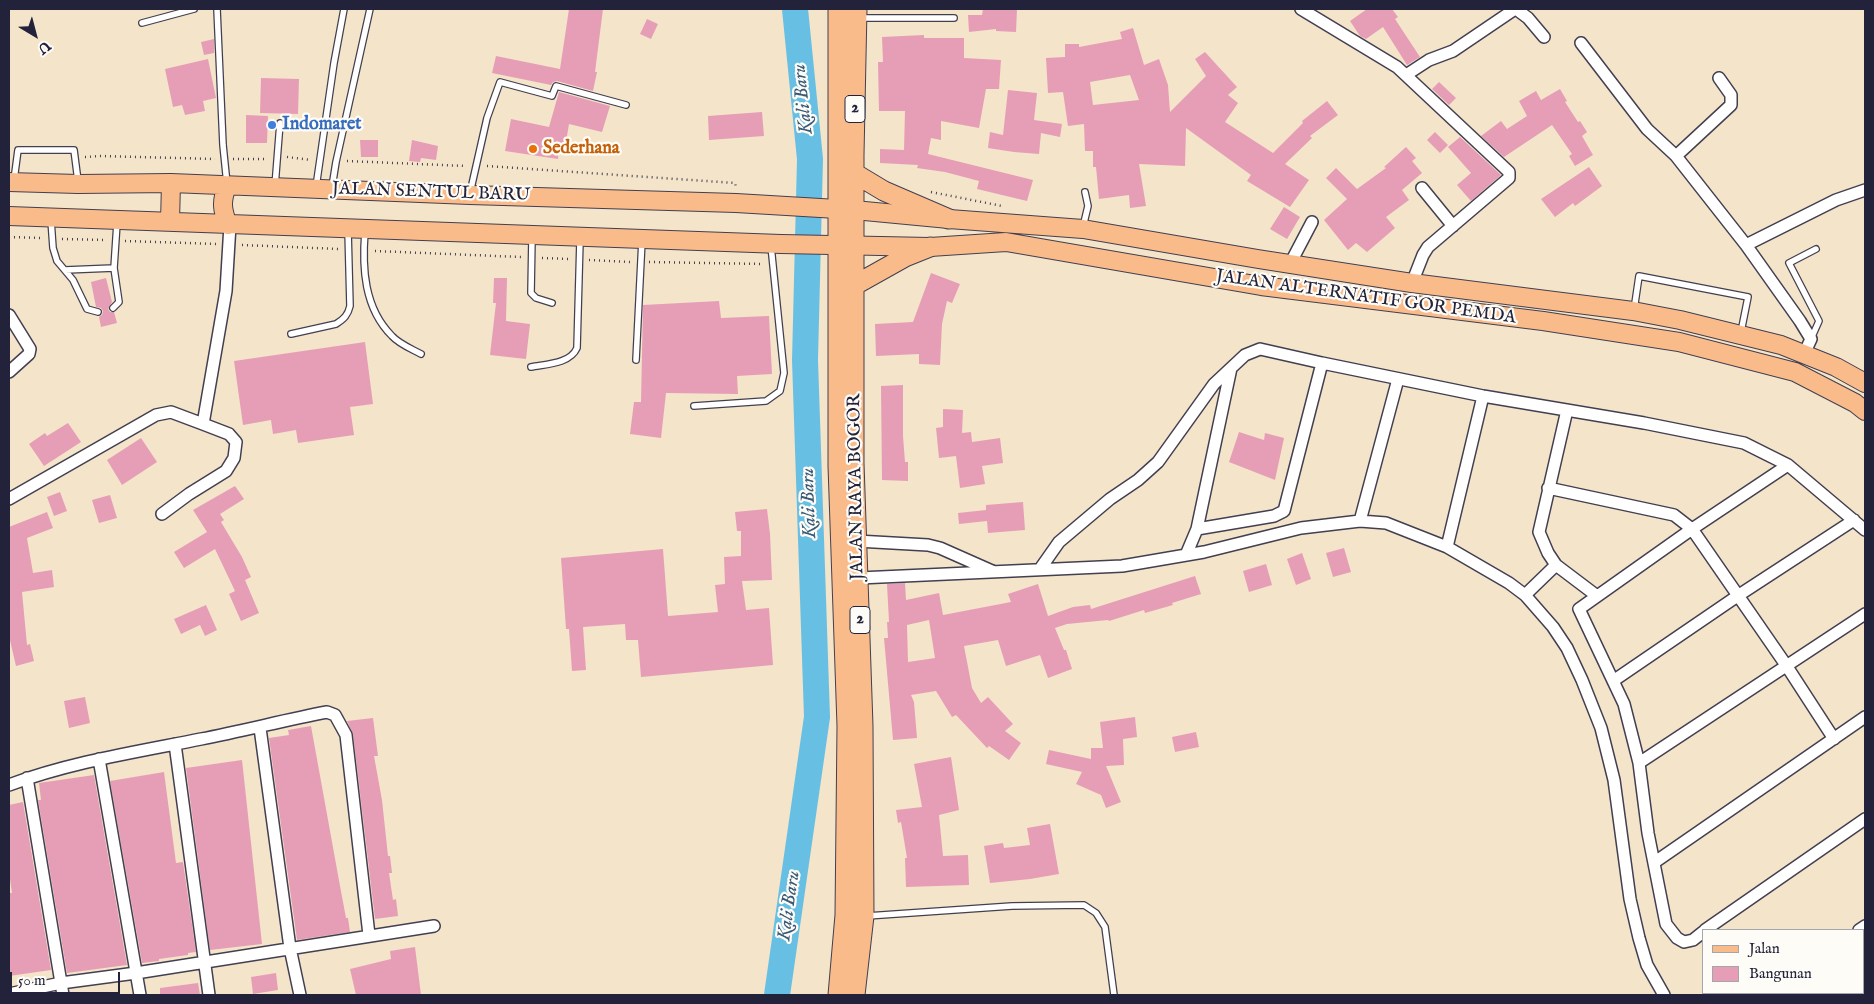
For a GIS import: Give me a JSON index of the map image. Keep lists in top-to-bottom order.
{
  "streets": {
    "highway": ["2", "JALAN RAYA BOGOR"],
    "main road": ["JALAN SENTUL BARU", "JALAN ALTERNATIF GOR PEMDA"]
  },
  "crossings": [
    ["JALAN SENTUL BARU", "JALAN ALTERNATIF GOR PEMDA"],
    ["JALAN SENTUL BARU", "JALAN RAYA BOGOR"],
    ["JALAN ALTERNATIF GOR PEMDA", "JALAN RAYA BOGOR"]
  ],
  "water": ["Kali Baru"],
  "places": ["Indomaret", "Sederhana"],
  "legend": ["Jalan", "Bangunan"],
  "scale_bar": "50 m",
  "north": "bottom right"
}
